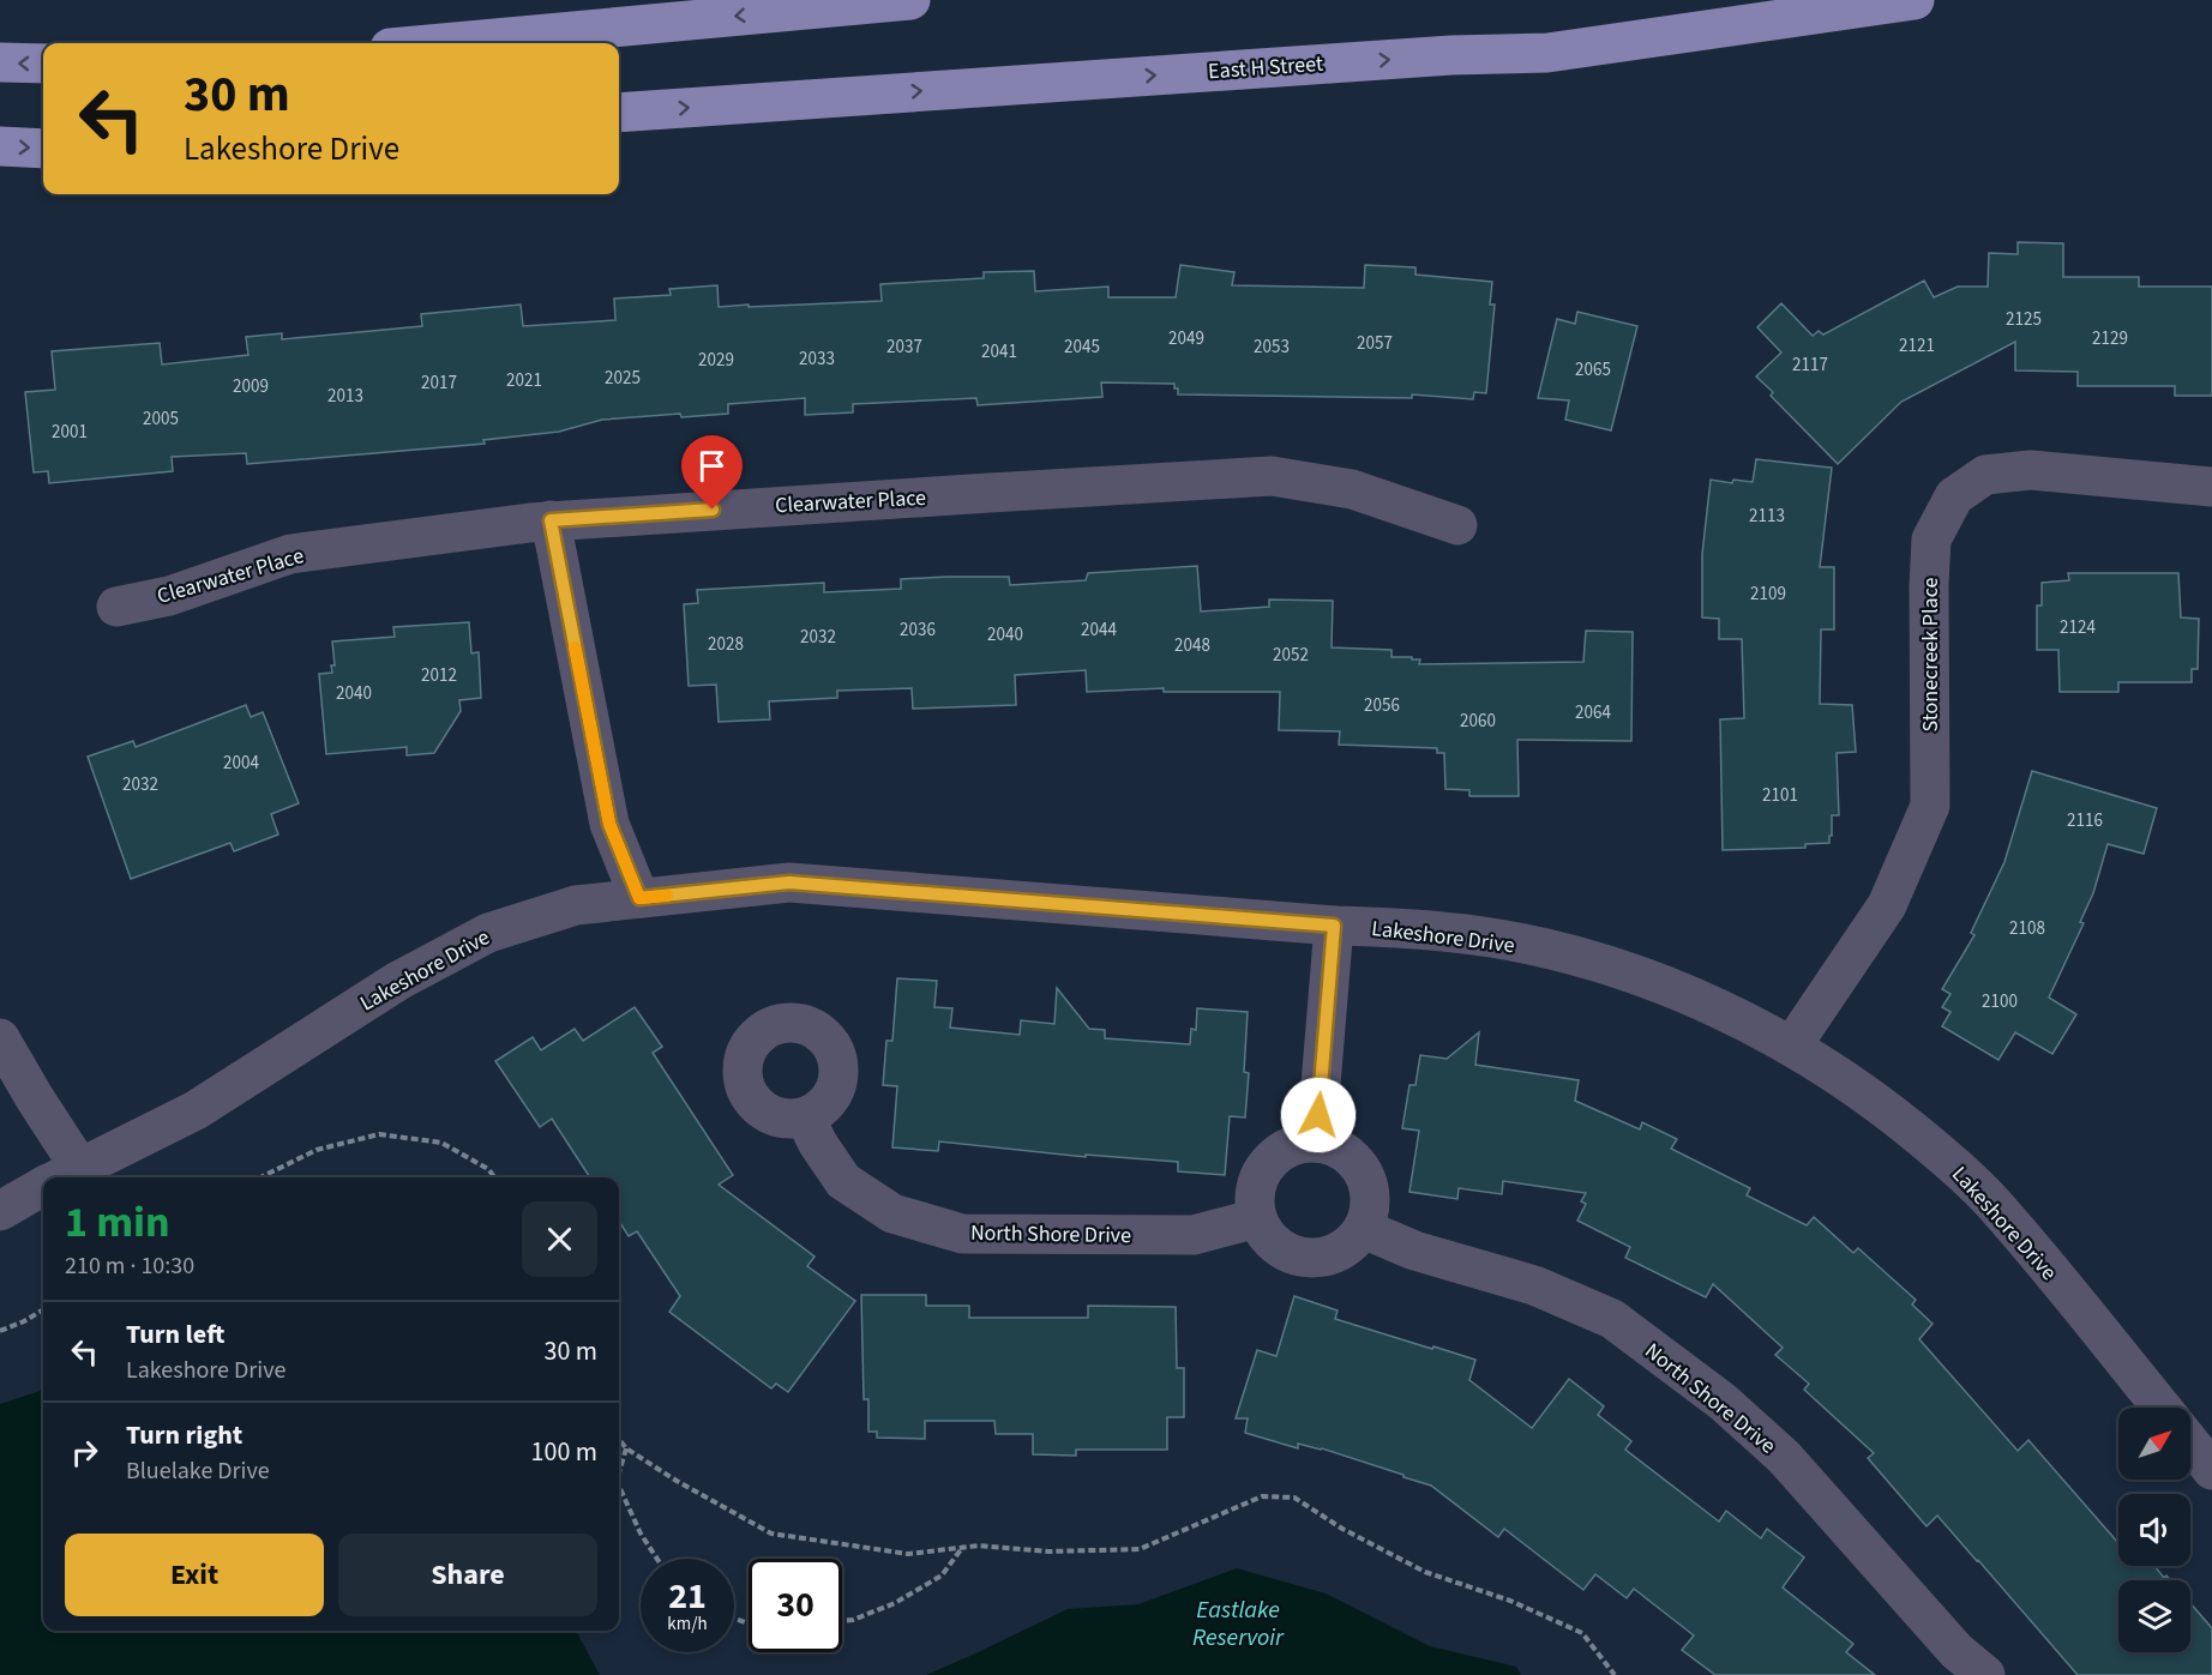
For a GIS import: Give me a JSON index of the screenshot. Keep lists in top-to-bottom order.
{
  "streets": {
    "main road": ["East H Street"],
    "street": [
      "Clearwater Place",
      "Stonecreek Place",
      "Lakeshore Drive",
      "North Shore Drive"
    ]
  },
  "crossings": [
    ["Stonecreek Place", "Lakeshore Drive"]
  ],
  "one_way": ["East H Street"],
  "water": ["Eastlake Reservoir"],
  "house_numbers": [
    "2125",
    "2049",
    "2129",
    "2057",
    "2121",
    "2037",
    "2045",
    "2053",
    "2041",
    "2033",
    "2029",
    "2117",
    "2065",
    "2025",
    "2021",
    "2017",
    "2009",
    "2013",
    "2005",
    "2001",
    "2113",
    "2109",
    "2124",
    "2036",
    "2044",
    "2040",
    "2032",
    "2028",
    "2048",
    "2052",
    "2012",
    "2040",
    "2056",
    "2064",
    "2060",
    "2004",
    "2032",
    "2101",
    "2116",
    "2108",
    "2100"
  ],
  "north": "top right",
  "page": {
    "turn": ["30 m", "Lakeshore Drive"],
    "heading": ["1 min", "210 m · 10:30"],
    "list": [
      {
        "name": "Turn left",
        "note": "Lakeshore Drive",
        "value": "30 m"
      },
      {
        "name": "Turn right",
        "note": "Bluelake Drive",
        "value": "100 m"
      }
    ],
    "buttons": ["Exit", "Share"],
    "speed": "21 km/h",
    "limit": "30"
  }
}
